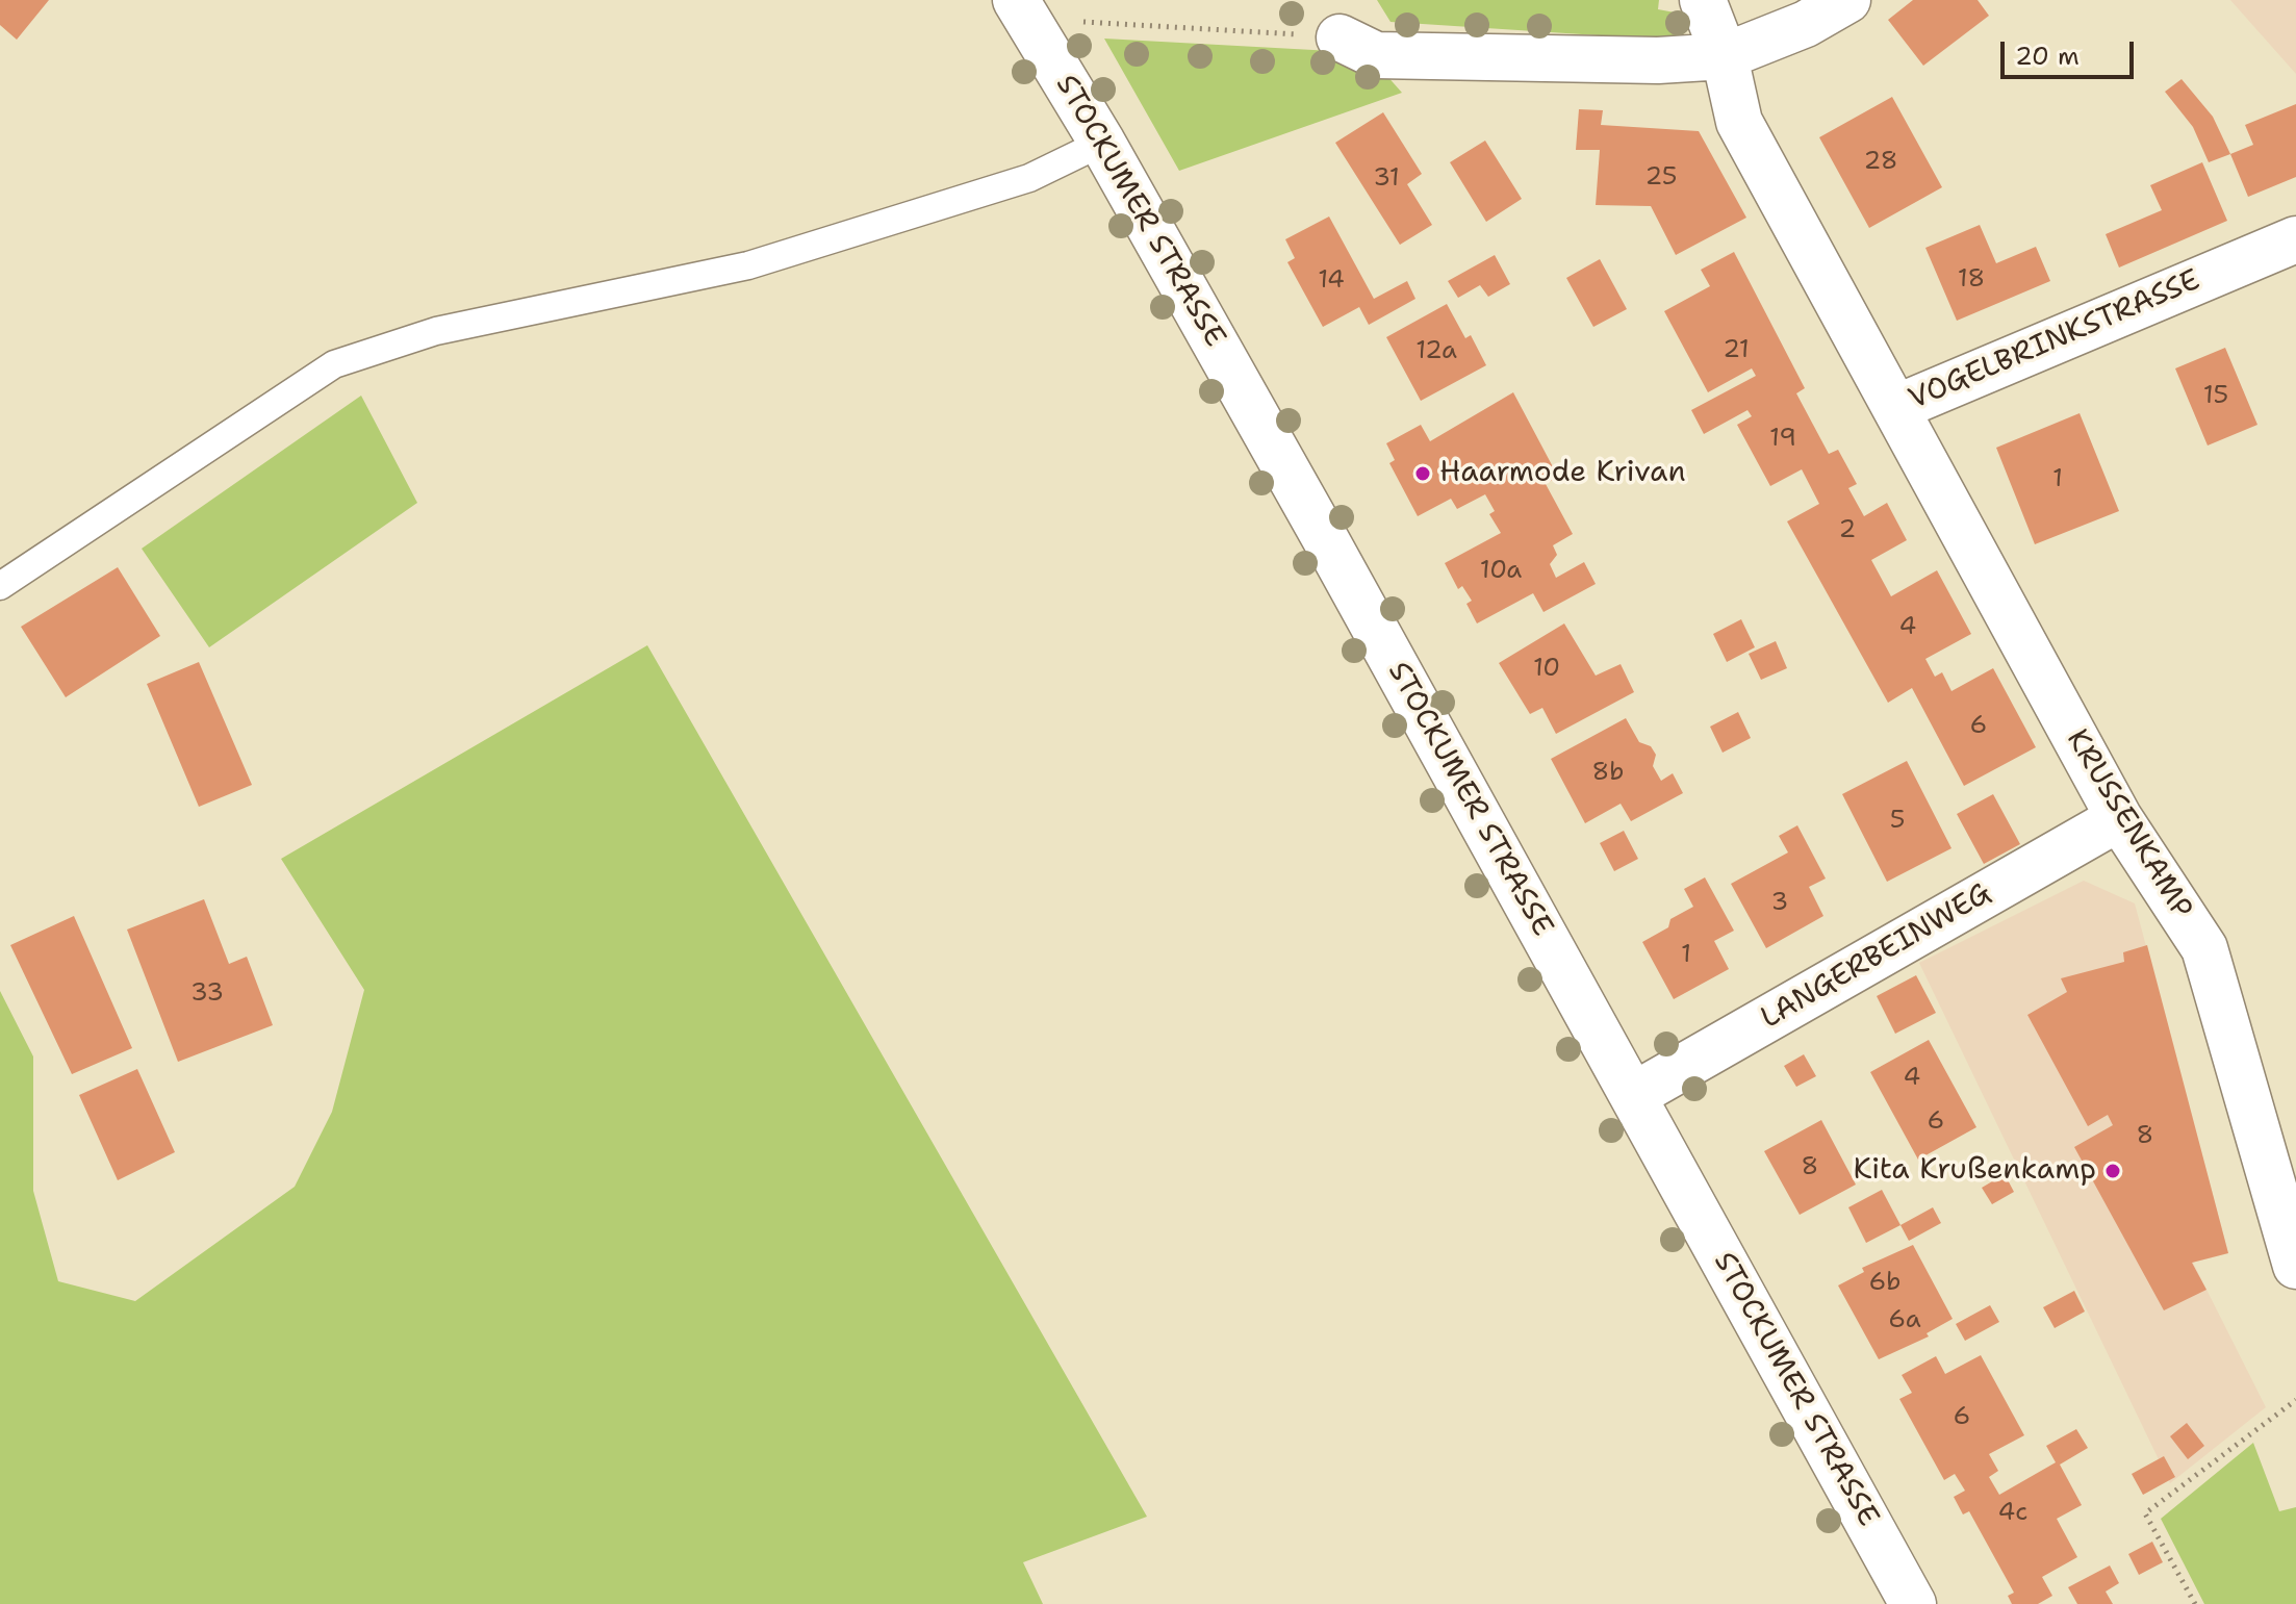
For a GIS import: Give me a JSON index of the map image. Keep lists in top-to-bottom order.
{
  "streets": {
    "street": [
      "STOCKUMER STRASSE",
      "VOGELBRINKSTRASSE",
      "KRUSSENKAMP",
      "LANGERBEINWEG"
    ]
  },
  "crossings": [
    ["STOCKUMER STRASSE", "LANGERBEINWEG"],
    ["VOGELBRINKSTRASSE", "KRUSSENKAMP"],
    ["KRUSSENKAMP", "LANGERBEINWEG"]
  ],
  "places": ["Haarmode Krivan", "Kita Krußenkamp"],
  "house_numbers": [
    "28",
    "25",
    "31",
    "18",
    "14",
    "21",
    "12a",
    "15",
    "19",
    "1",
    "2",
    "10a",
    "4",
    "10",
    "6",
    "8b",
    "5",
    "3",
    "1",
    "33",
    "4",
    "6",
    "8",
    "8",
    "6b",
    "6a",
    "6",
    "4c"
  ],
  "scale_bar": "20 m"
}
